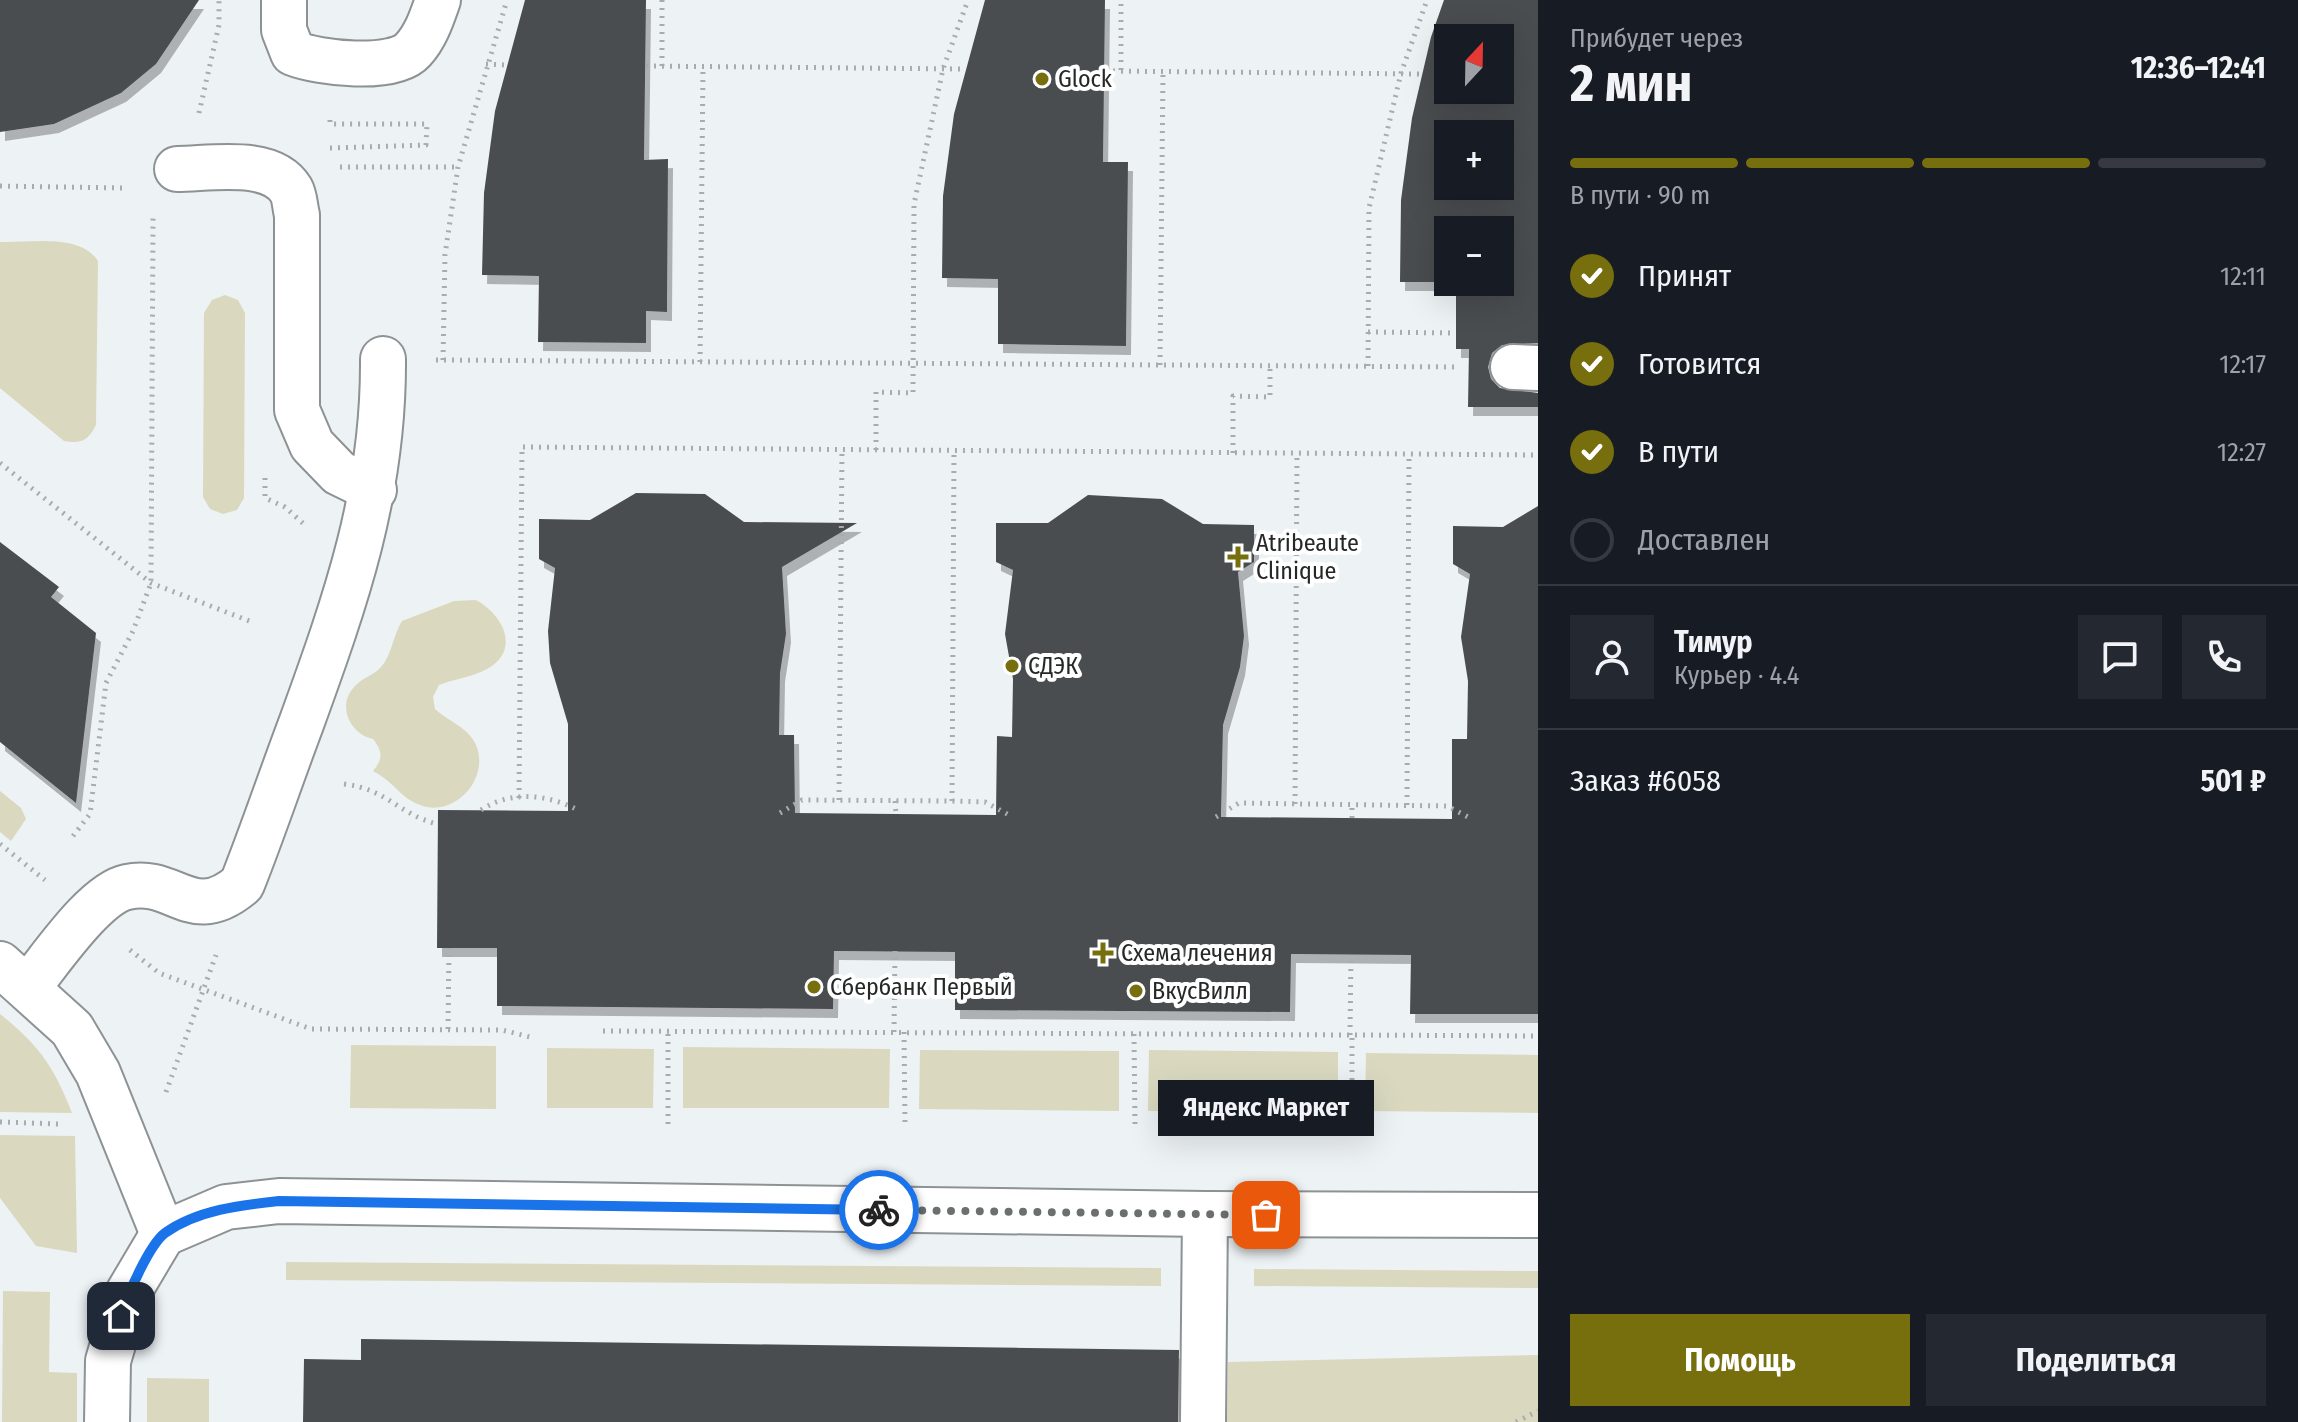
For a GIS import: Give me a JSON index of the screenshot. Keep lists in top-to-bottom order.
{
  "places": {
    "other": [
      "Glock",
      "СДЭК",
      "Сбербанк Первый",
      "ВкусВилл",
      "Яндекс Маркет"
    ],
    "health": ["Atribeaute Clinique", "Схема лечения"]
  },
  "north": "top",
  "page": {
    "heading": ["2 мин", "Прибудет через", "12:36–12:41"],
    "panel": [
      "Тимур",
      "Курьер · 4.4",
      "Заказ #6058",
      "501 ₽"
    ],
    "map_buttons": ["+", "−"],
    "bar": "В пути · 90 m",
    "list": [
      ["Принят", "12:11"],
      ["Готовится", "12:17"],
      ["В пути", "12:27"],
      "Доставлен"
    ],
    "bubble": "Яндекс Маркет",
    "buttons": ["Помощь", "Поделиться"]
  }
}
